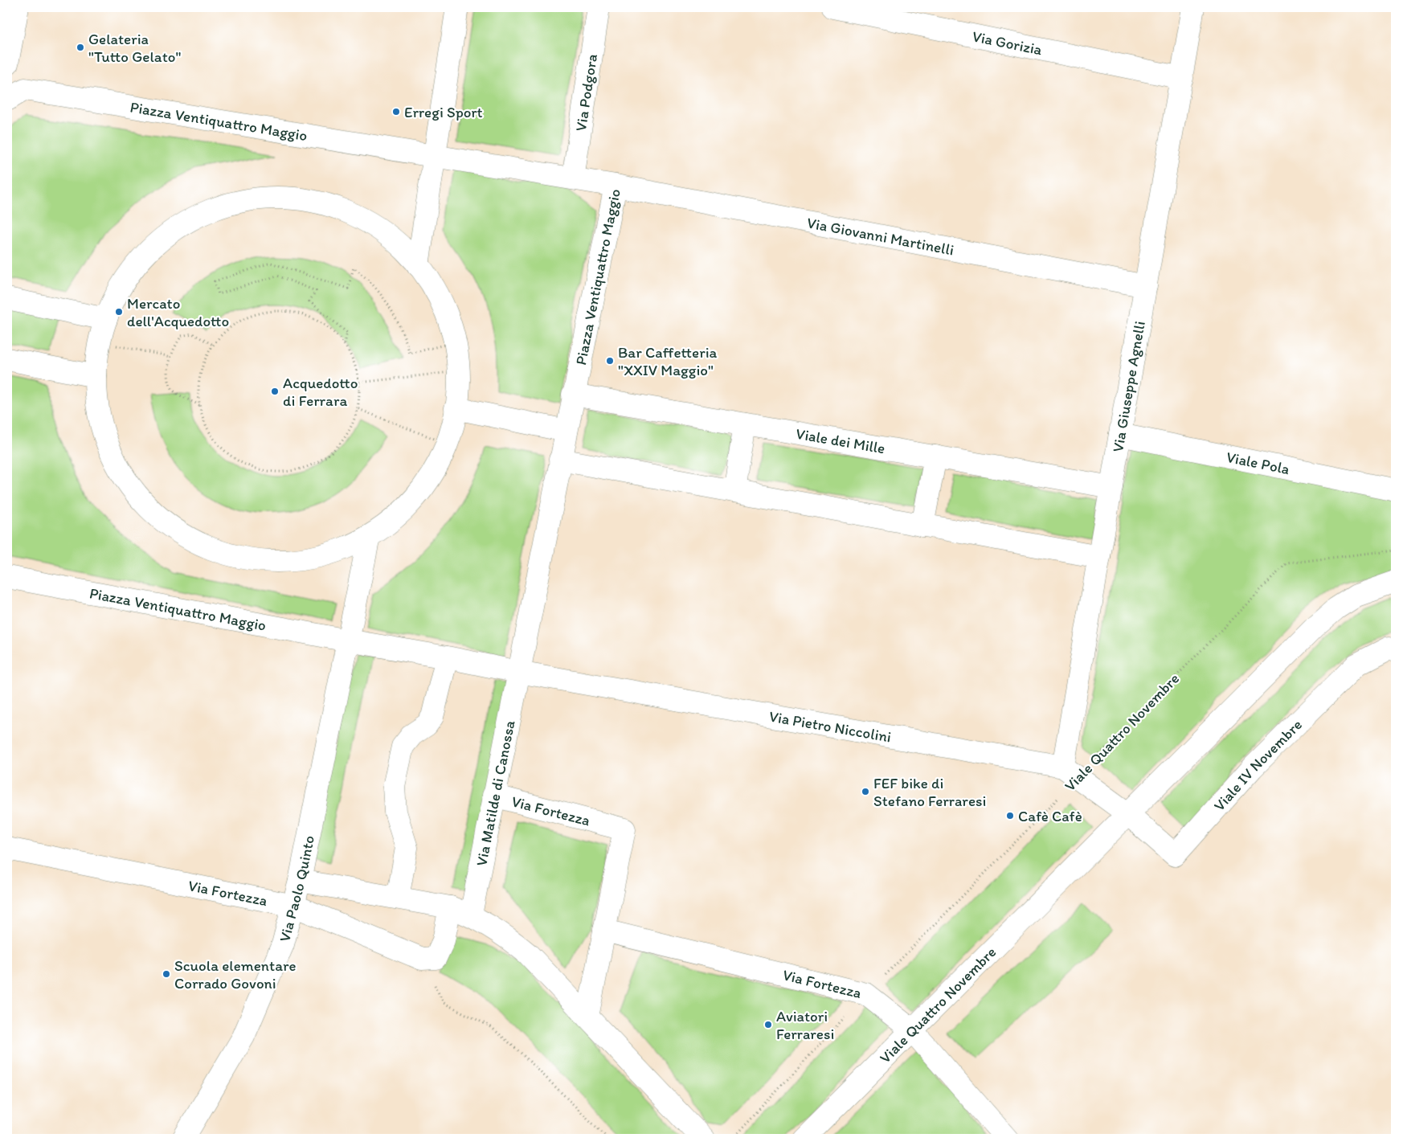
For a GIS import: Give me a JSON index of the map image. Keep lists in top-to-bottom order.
{
  "streets": {
    "street": [
      "Via Gorizia",
      "Via Podgora",
      "Piazza Ventiquattro Maggio",
      "Via Giovanni Martinelli",
      "Via Giuseppe Agnelli",
      "Viale dei Mille",
      "Viale Pola",
      "Via Pietro Niccolini",
      "Viale Quattro Novembre",
      "Viale IV Novembre",
      "Via Matilde di Canossa",
      "Via Fortezza",
      "Via Paolo Quinto"
    ]
  },
  "crossings": [
    ["Via Gorizia", "Via Giuseppe Agnelli"],
    ["Via Podgora", "Piazza Ventiquattro Maggio"],
    ["Piazza Ventiquattro Maggio", "Via Giovanni Martinelli"],
    ["Piazza Ventiquattro Maggio", "Viale dei Mille"],
    ["Piazza Ventiquattro Maggio", "Via Pietro Niccolini"],
    ["Piazza Ventiquattro Maggio", "Via Matilde di Canossa"],
    ["Piazza Ventiquattro Maggio", "Via Paolo Quinto"],
    ["Via Giovanni Martinelli", "Via Giuseppe Agnelli"],
    ["Via Giuseppe Agnelli", "Viale dei Mille"],
    ["Via Giuseppe Agnelli", "Viale Pola"],
    ["Via Giuseppe Agnelli", "Via Pietro Niccolini"],
    ["Via Giuseppe Agnelli", "Viale Quattro Novembre"],
    ["Via Pietro Niccolini", "Viale Quattro Novembre"],
    ["Via Pietro Niccolini", "Viale IV Novembre"],
    ["Via Pietro Niccolini", "Via Matilde di Canossa"],
    ["Viale Quattro Novembre", "Viale IV Novembre"],
    ["Viale Quattro Novembre", "Via Fortezza"],
    ["Via Matilde di Canossa", "Via Fortezza"],
    ["Via Fortezza", "Via Paolo Quinto"]
  ],
  "places": [
    "Gelateria \"Tutto Gelato\"",
    "Erregi Sport",
    "Mercato dell'Acquedotto",
    "Bar Caffetteria \"XXIV Maggio\"",
    "Acquedotto di Ferrara",
    "FEF bike di Stefano Ferraresi",
    "Cafè Cafè",
    "Scuola elementare Corrado Govoni",
    "Aviatori Ferraresi"
  ]
}
